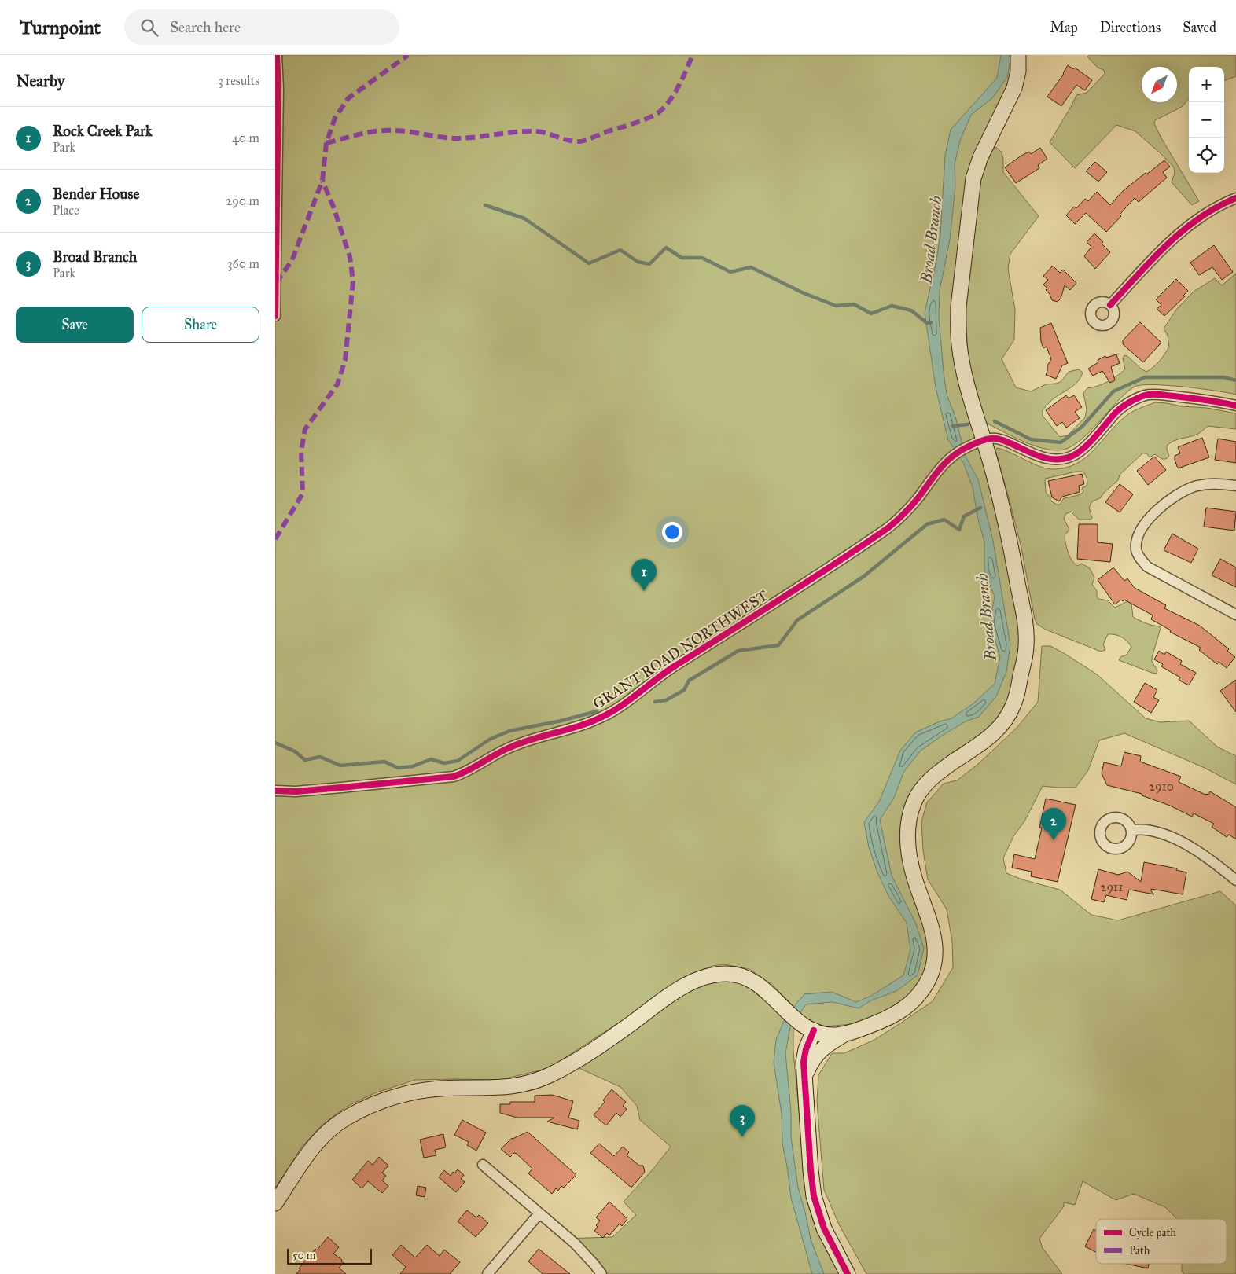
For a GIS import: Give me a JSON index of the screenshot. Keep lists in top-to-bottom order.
{
  "streets": {
    "street": ["GRANT ROAD NORTHWEST"]
  },
  "water": ["Broad Branch"],
  "house_numbers": ["2910", "2911"],
  "legend": ["Cycle path", "Path"],
  "scale_bar": "50 m",
  "north": "bottom left",
  "page": {
    "header": "Turnpoint",
    "search": "Search here",
    "nav": ["Map", "Directions", "Saved"],
    "heading": ["Nearby", "3 results"],
    "map_buttons": ["+", "−"],
    "list": [
      {
        "mark": "1",
        "name": "Rock Creek Park",
        "note": "Park",
        "value": "40 m"
      },
      {
        "mark": "2",
        "name": "Bender House",
        "note": "Place",
        "value": "290 m"
      },
      {
        "mark": "3",
        "name": "Broad Branch",
        "note": "Park",
        "value": "360 m"
      }
    ],
    "buttons": ["Save", "Share"],
    "pins": ["1", "2", "3"],
    "scale": "50 m"
  }
}
